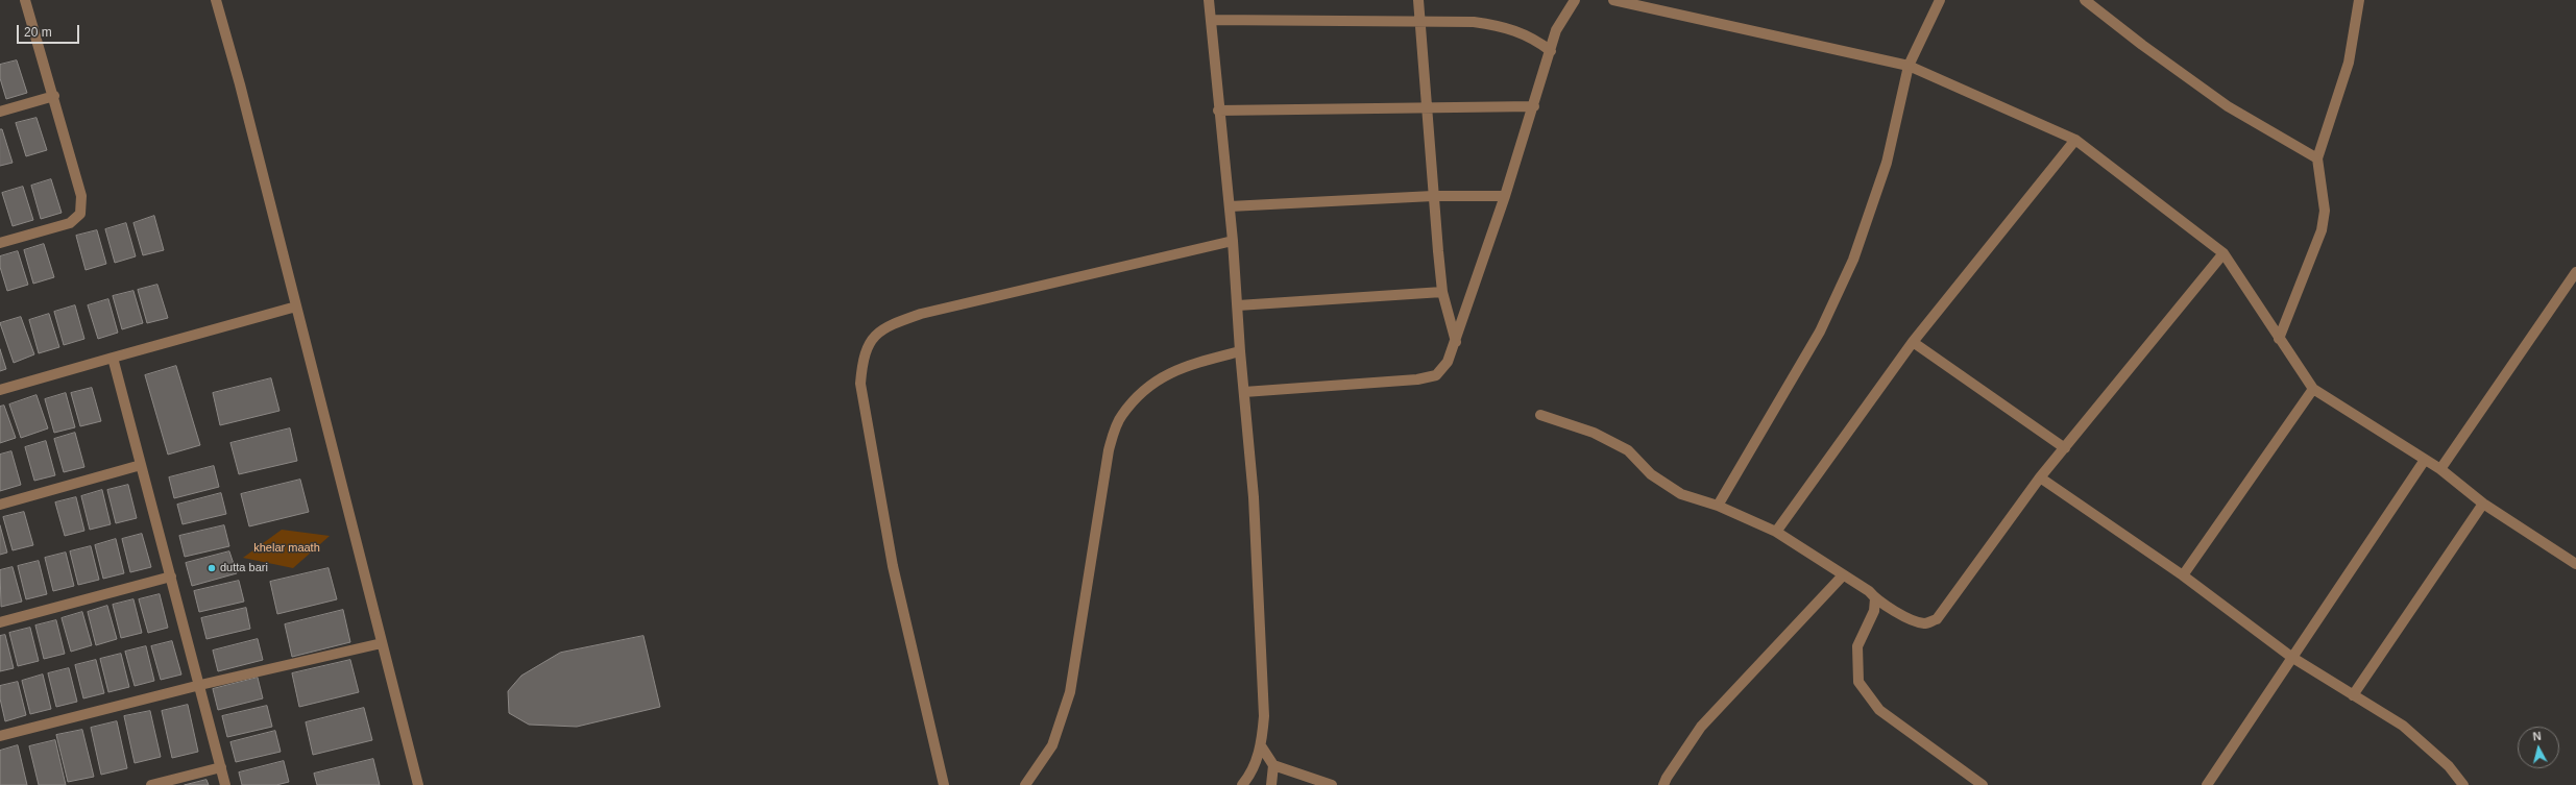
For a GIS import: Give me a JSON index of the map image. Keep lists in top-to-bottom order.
{
  "parks": ["khelar maath"],
  "places": ["dutta bari"],
  "scale_bar": "20 m",
  "north": "top"
}
